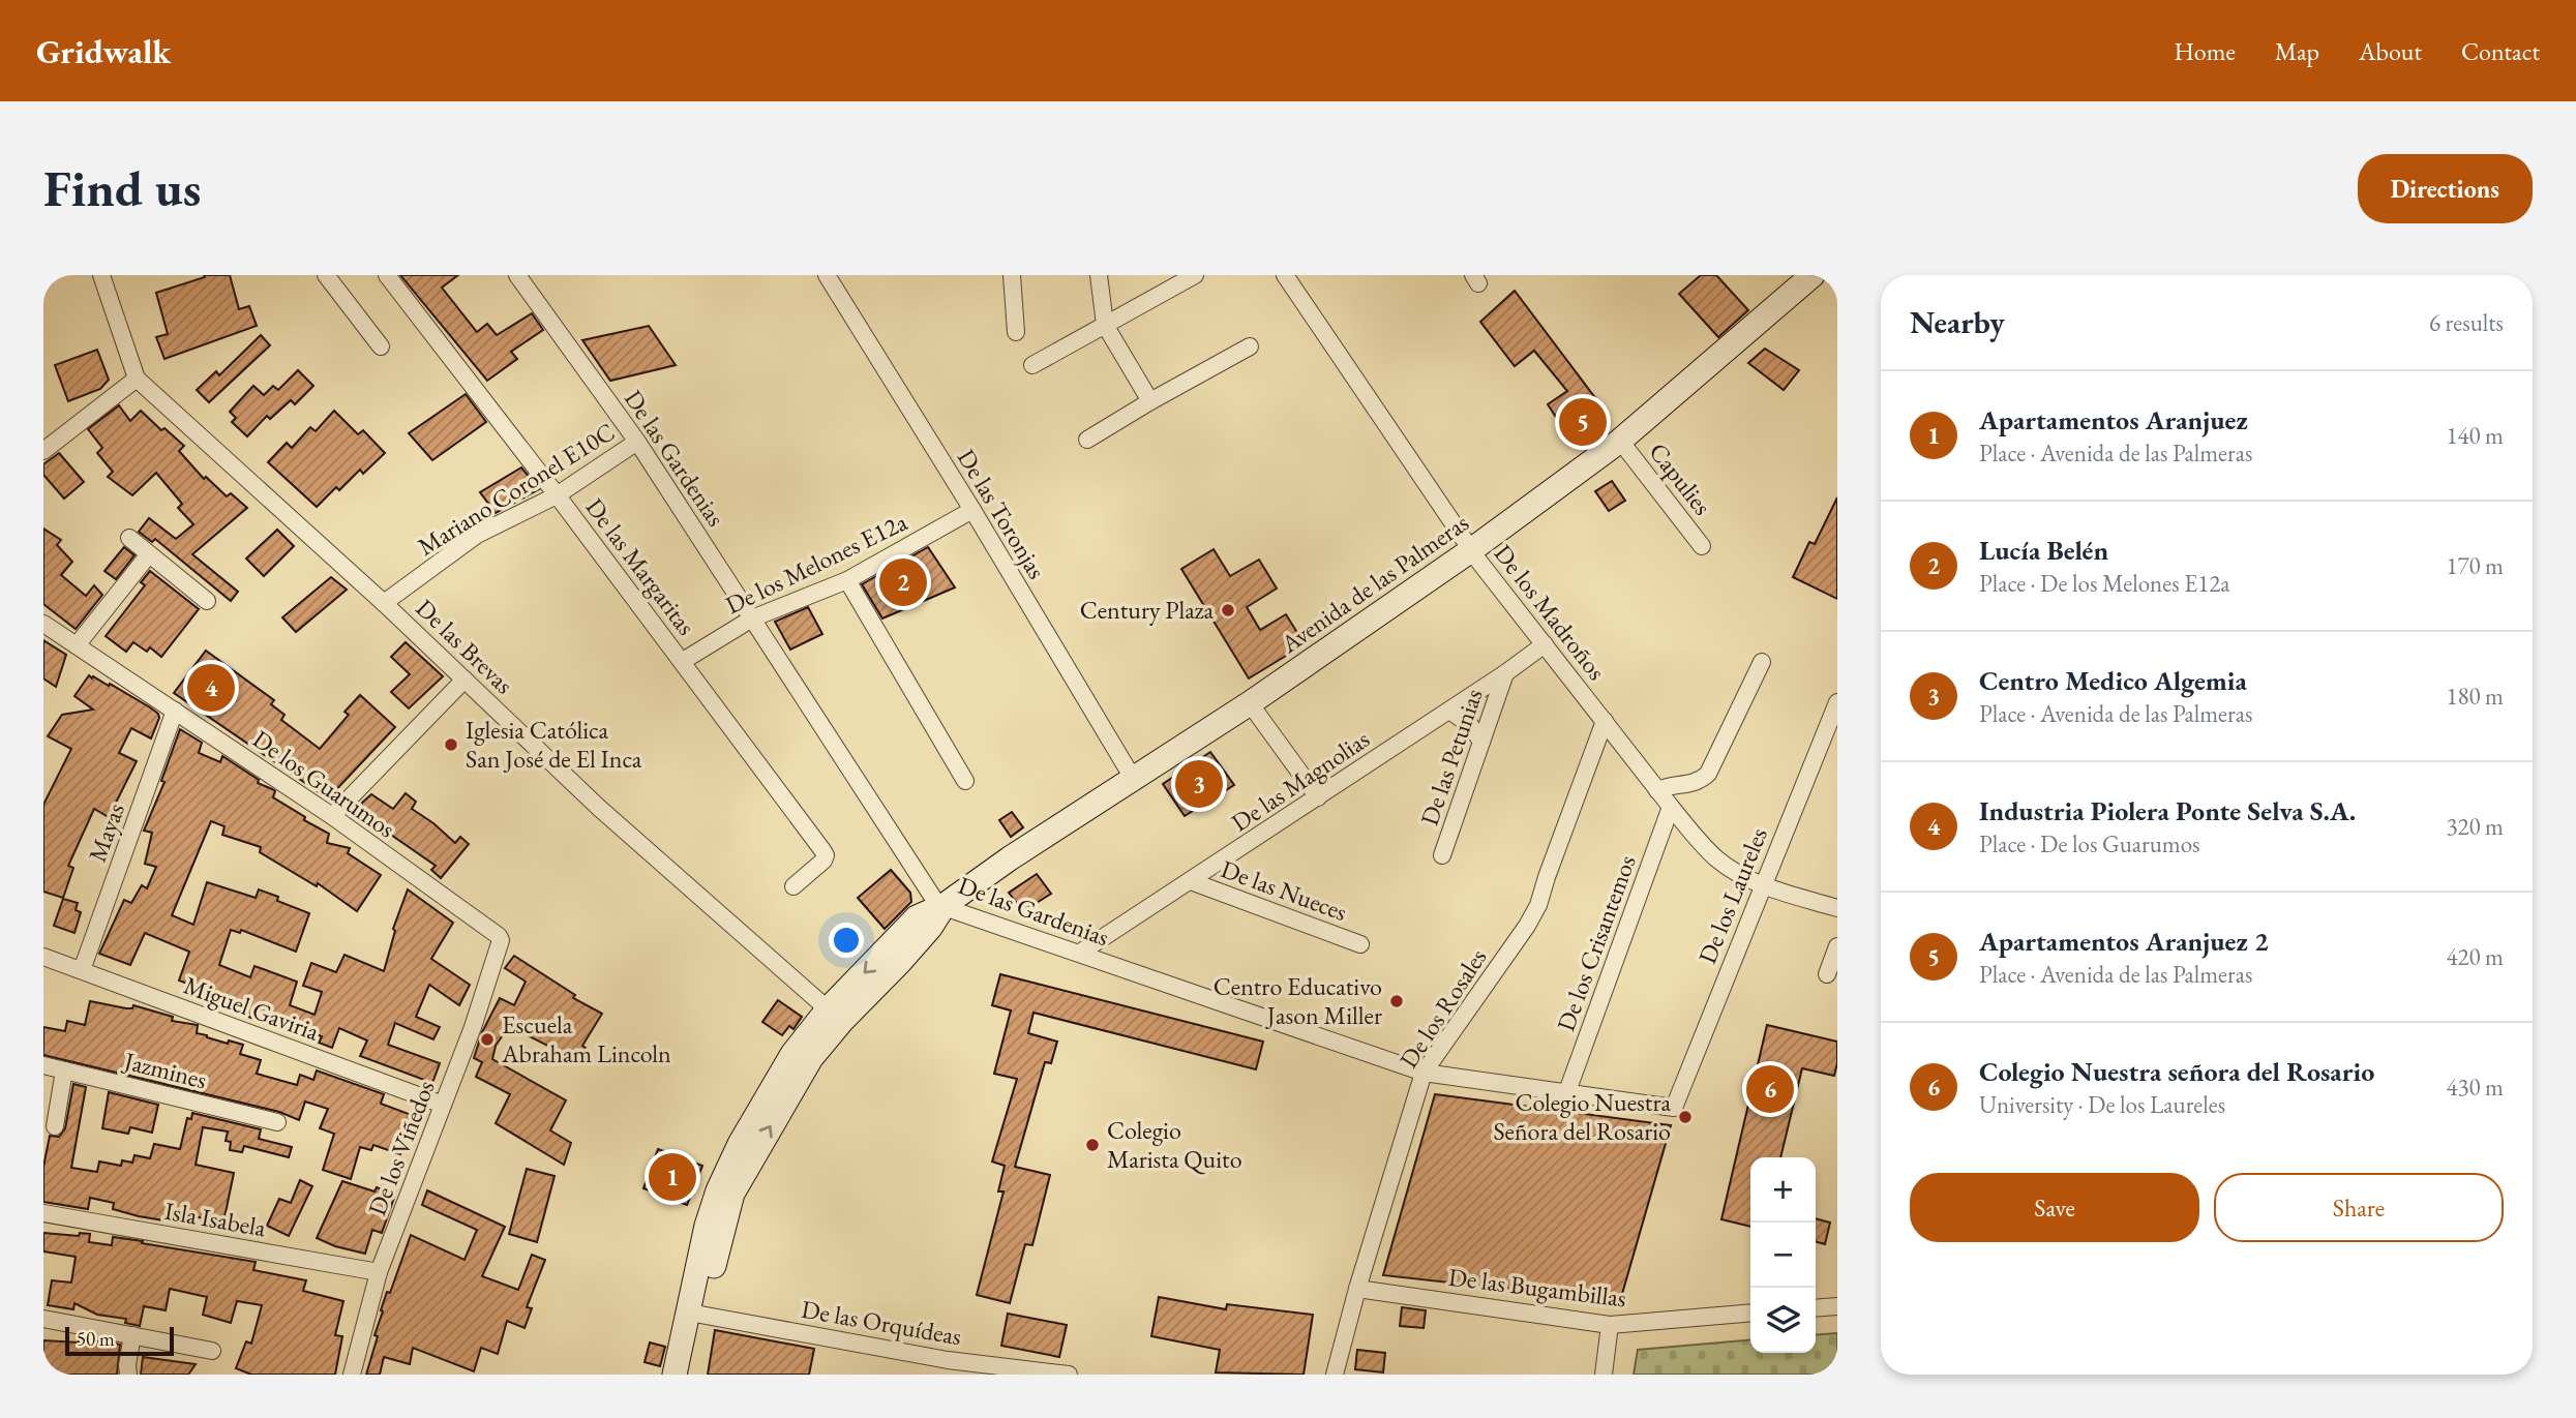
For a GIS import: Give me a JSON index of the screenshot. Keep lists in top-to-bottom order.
{
  "streets": {
    "street": [
      "De las Gardenias",
      "Capulies",
      "Mariano Coronel E10C",
      "De las Toronjas",
      "De los Melones E12a",
      "De las Margaritas",
      "Avenida de las Palmeras",
      "De los Madroños",
      "De las Brevas",
      "De las Petunias",
      "De las Magnolias",
      "De los Guarumos",
      "Mayas",
      "De las Nueces",
      "De los Laureles",
      "De los Crisantemos",
      "Miguel Gaviria",
      "De los Rosales",
      "Jazmines",
      "De los Viñedos",
      "Isla Isabela",
      "De las Bugambillas",
      "De las Orquídeas"
    ]
  },
  "crossings": [
    ["De las Gardenias", "Mariano Coronel E10C"],
    ["De las Gardenias", "De los Melones E12a"],
    ["De las Gardenias", "Avenida de las Palmeras"],
    ["De las Gardenias", "De las Magnolias"],
    ["De las Gardenias", "De los Laureles"],
    ["De las Gardenias", "De los Crisantemos"],
    ["De las Gardenias", "De los Rosales"],
    ["Capulies", "Avenida de las Palmeras"],
    ["Mariano Coronel E10C", "De las Margaritas"],
    ["Mariano Coronel E10C", "De las Brevas"],
    ["De las Toronjas", "De los Melones E12a"],
    ["De las Toronjas", "Avenida de las Palmeras"],
    ["De los Melones E12a", "De las Margaritas"],
    ["Avenida de las Palmeras", "De los Madroños"],
    ["Avenida de las Palmeras", "De las Brevas"],
    ["Avenida de las Palmeras", "De las Orquídeas"],
    ["De los Madroños", "De las Magnolias"],
    ["De los Madroños", "De los Laureles"],
    ["De los Madroños", "De los Crisantemos"],
    ["De los Madroños", "De los Rosales"],
    ["De las Petunias", "De las Magnolias"],
    ["De las Magnolias", "De las Nueces"],
    ["De los Guarumos", "Mayas"],
    ["De los Guarumos", "De los Viñedos"],
    ["Mayas", "Miguel Gaviria"],
    ["Miguel Gaviria", "De los Viñedos"],
    ["De los Rosales", "De las Bugambillas"],
    ["De los Viñedos", "Isla Isabela"]
  ],
  "places": [
    "Century Plaza",
    "Iglesia Católica San José de El Inca",
    "Centro Educativo Jason Miller",
    "Escuela Abraham Lincoln",
    "Colegio Nuestra Señora del Rosario",
    "Colegio Marista Quito"
  ],
  "scale_bar": "50 m",
  "page": {
    "header": "Gridwalk",
    "nav": [
      "Home",
      "Map",
      "About",
      "Contact"
    ],
    "buttons": [
      "Directions",
      ["Save", "Share"]
    ],
    "title": "Find us",
    "heading": ["Nearby", "6 results"],
    "list": [
      {
        "mark": "1",
        "name": "Apartamentos Aranjuez",
        "note": "Place · Avenida de las Palmeras",
        "value": "140 m"
      },
      {
        "mark": "2",
        "name": "Lucía Belén",
        "note": "Place · De los Melones E12a",
        "value": "170 m"
      },
      {
        "mark": "3",
        "name": "Centro Medico Algemia",
        "note": "Place · Avenida de las Palmeras",
        "value": "180 m"
      },
      {
        "mark": "4",
        "name": "Industria Piolera Ponte Selva S.A.",
        "note": "Place · De los Guarumos",
        "value": "320 m"
      },
      {
        "mark": "5",
        "name": "Apartamentos Aranjuez 2",
        "note": "Place · Avenida de las Palmeras",
        "value": "420 m"
      },
      {
        "mark": "6",
        "name": "Colegio Nuestra señora del Rosario",
        "note": "University · De los Laureles",
        "value": "430 m"
      }
    ],
    "pins": [
      "5",
      "2",
      "4",
      "3",
      "6",
      "1"
    ],
    "map_buttons": ["+", "−"],
    "scale": "50 m"
  }
}
